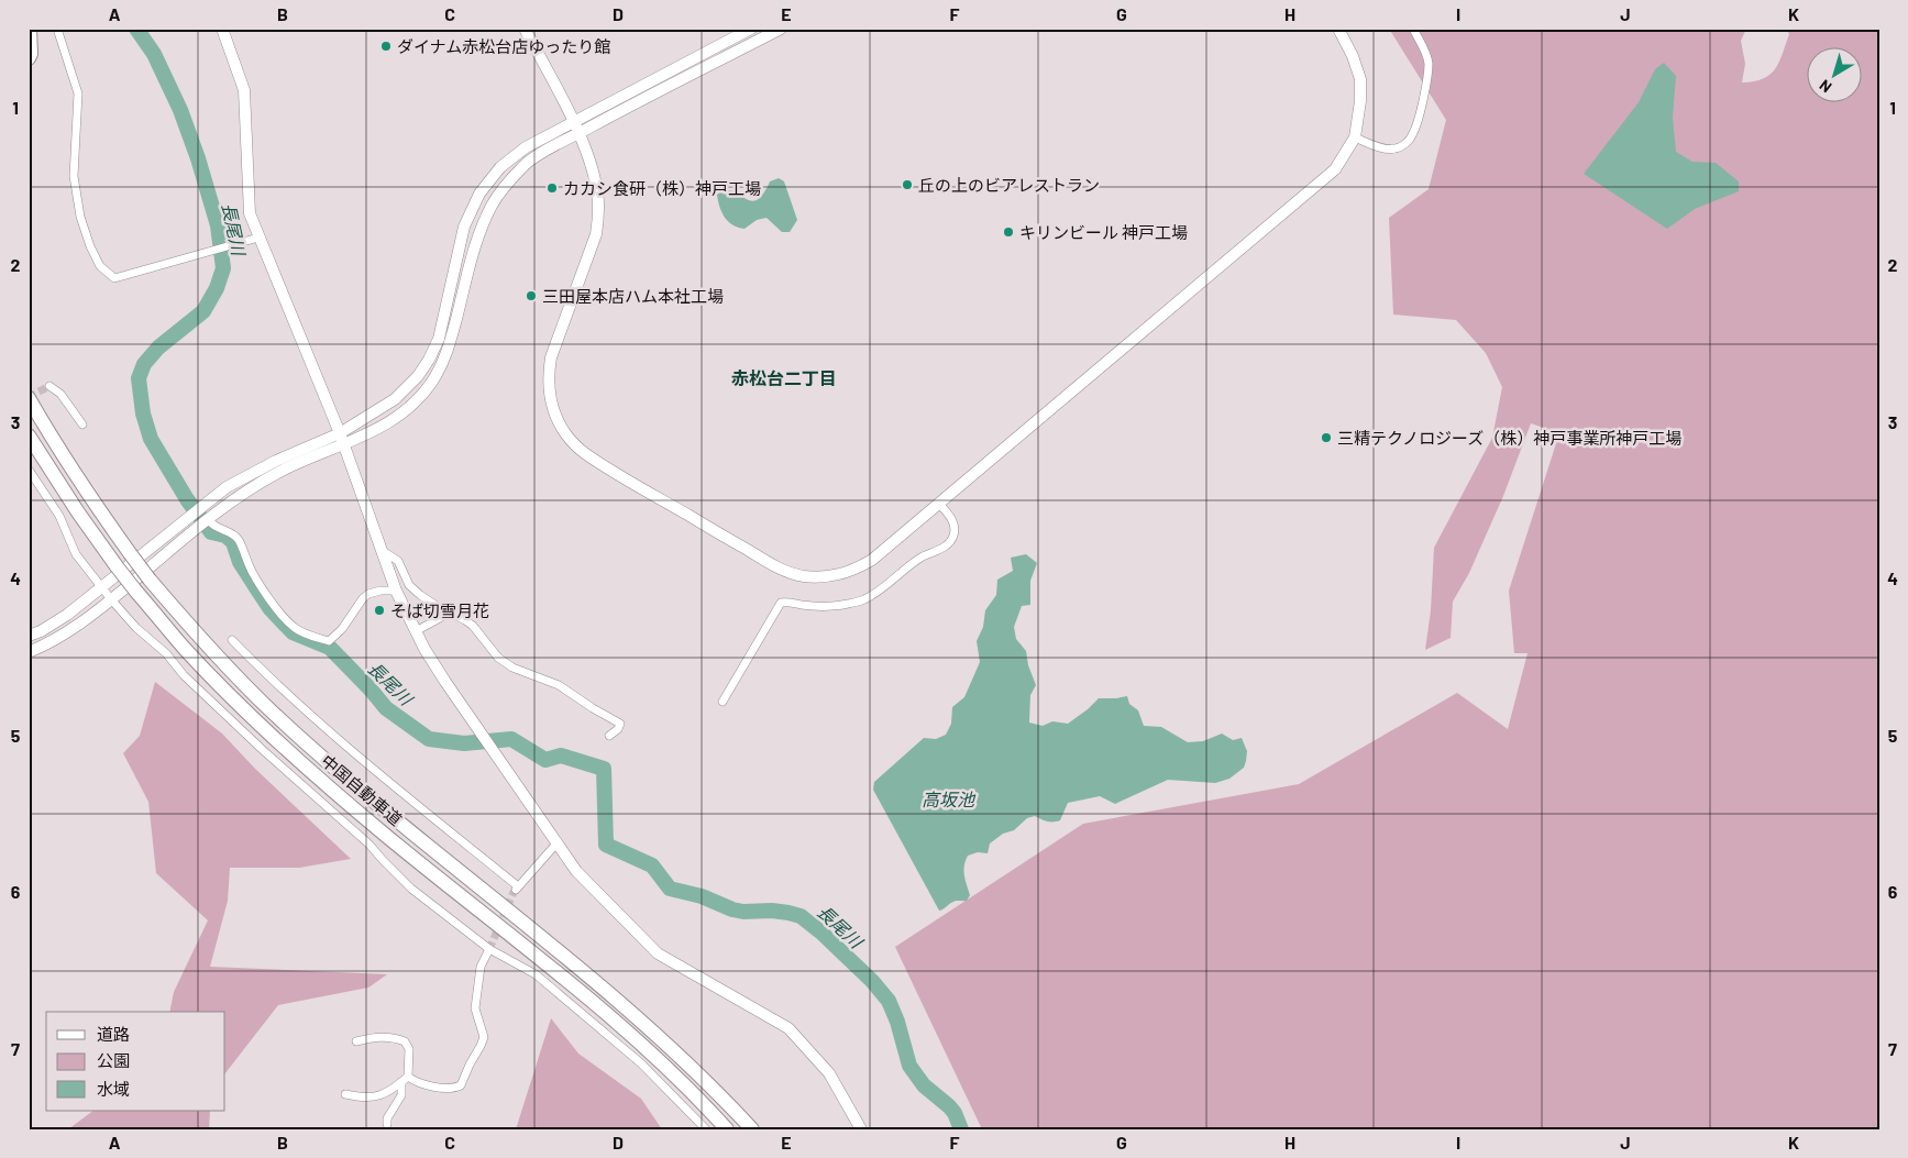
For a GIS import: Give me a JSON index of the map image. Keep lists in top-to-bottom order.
{
  "streets": {
    "highway": ["中国自動車道"]
  },
  "districts": ["赤松台二丁目"],
  "water": ["長尾川", "高坂池"],
  "places": [
    "ダイナム赤松台店ゆったり館",
    "丘の上のビアレストラン",
    "カカシ食研（株）神戸工場",
    "キリンビール 神戸工場",
    "三田屋本店ハム本社工場",
    "三精テクノロジーズ（株）神戸事業所神戸工場",
    "そば切雪月花"
  ],
  "legend": ["道路", "公園", "水域"],
  "north": "bottom left",
  "grid": {
    "columns": [
      "A",
      "B",
      "C",
      "D",
      "E",
      "F",
      "G",
      "H",
      "I",
      "J",
      "K"
    ],
    "rows": [
      "1",
      "2",
      "3",
      "4",
      "5",
      "6",
      "7"
    ]
  }
}
